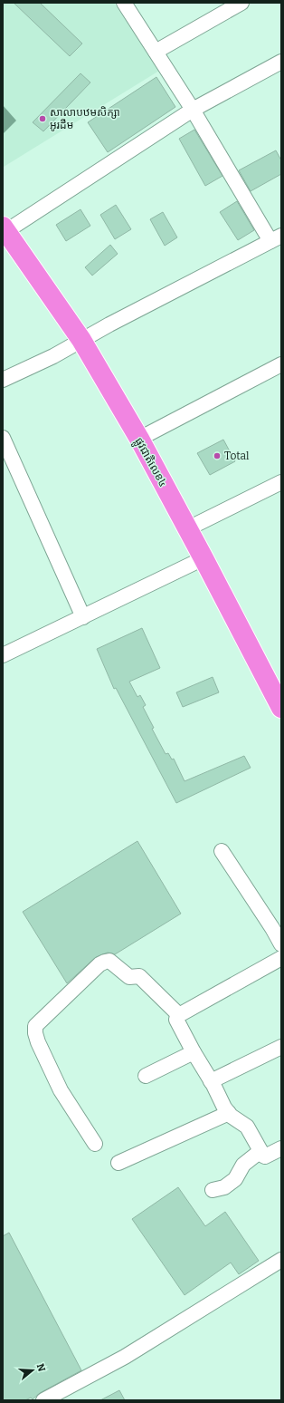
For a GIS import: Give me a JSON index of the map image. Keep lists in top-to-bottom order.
{
  "streets": {
    "highway": ["ផ្លូវជាតិលេខ៤"]
  },
  "places": ["សាលាបឋមសិក្សា អូរដឹម", "Total"],
  "north": "right"
}
